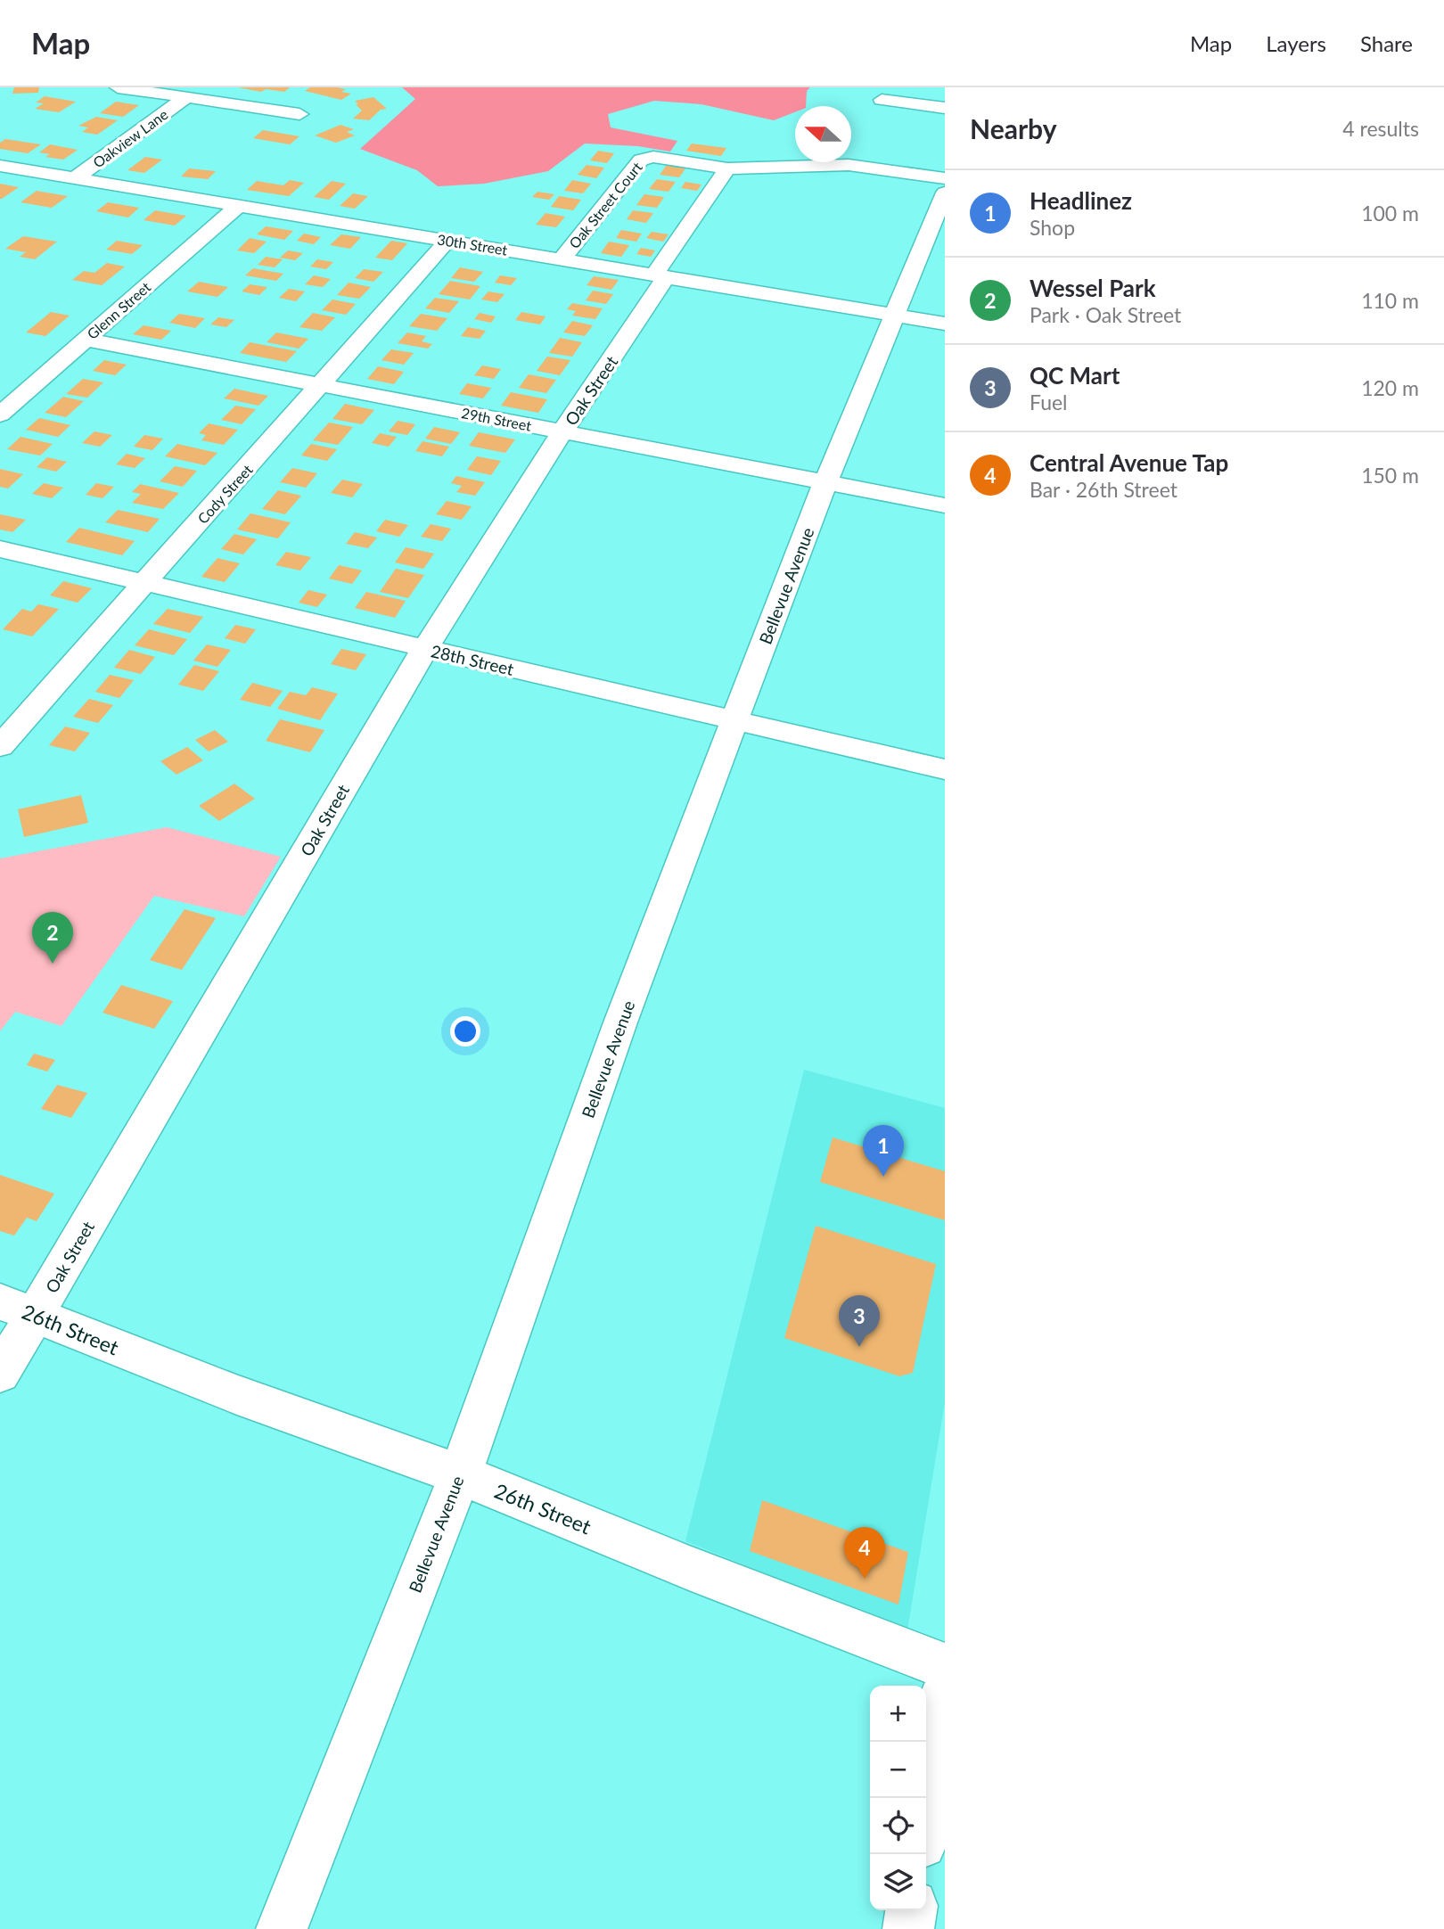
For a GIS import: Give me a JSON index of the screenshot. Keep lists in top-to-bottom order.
{
  "streets": {
    "street": [
      "Oakview Lane",
      "Oak Street Court",
      "30th Street",
      "Glenn Street",
      "Oak Street",
      "29th Street",
      "Cody Street",
      "Bellevue Avenue",
      "28th Street",
      "26th Street"
    ]
  },
  "crossings": [
    ["Oakview Lane", "30th Street"],
    ["Oak Street Court", "30th Street"],
    ["Oak Street Court", "Oak Street"],
    ["30th Street", "Glenn Street"],
    ["30th Street", "Oak Street"],
    ["30th Street", "Cody Street"],
    ["30th Street", "Bellevue Avenue"],
    ["Glenn Street", "29th Street"],
    ["Oak Street", "29th Street"],
    ["Oak Street", "28th Street"],
    ["Oak Street", "26th Street"],
    ["29th Street", "Cody Street"],
    ["29th Street", "Bellevue Avenue"],
    ["Cody Street", "28th Street"],
    ["Bellevue Avenue", "28th Street"],
    ["Bellevue Avenue", "26th Street"]
  ],
  "north": "left",
  "page": {
    "header": "Map",
    "nav": ["Map", "Layers", "Share"],
    "heading": ["Nearby", "4 results"],
    "list": [
      {
        "mark": "1",
        "name": "Headlinez",
        "note": "Shop",
        "value": "100 m"
      },
      {
        "mark": "2",
        "name": "Wessel Park",
        "note": "Park · Oak Street",
        "value": "110 m"
      },
      {
        "mark": "3",
        "name": "QC Mart",
        "note": "Fuel",
        "value": "120 m"
      },
      {
        "mark": "4",
        "name": "Central Avenue Tap",
        "note": "Bar · 26th Street",
        "value": "150 m"
      }
    ],
    "pins": [
      "2",
      "1",
      "3",
      "4"
    ],
    "map_buttons": ["+", "−"]
  }
}
